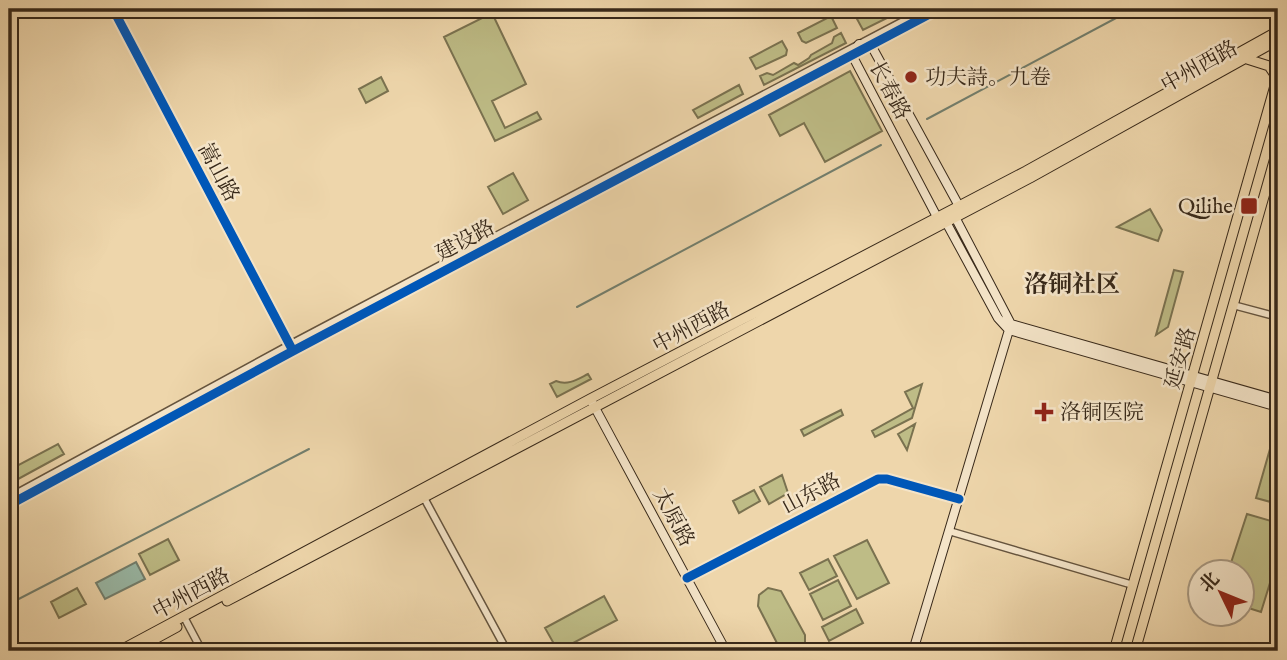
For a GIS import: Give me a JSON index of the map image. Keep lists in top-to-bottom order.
{
  "streets": {
    "main road": [
      "中州西路",
      "长春路",
      "延安路",
      "太原路"
    ],
    "street": ["嵩山路", "建设路", "山东路"]
  },
  "crossings": [
    ["中州西路", "长春路"],
    ["中州西路", "太原路"],
    ["长春路", "建设路"],
    ["嵩山路", "建设路"],
    ["山东路", "太原路"]
  ],
  "districts": ["洛铜社区"],
  "places": {
    "other": ["功夫詩。九卷"],
    "transit": ["Qilihe"],
    "health": ["洛铜医院"]
  },
  "north": "top left"
}
